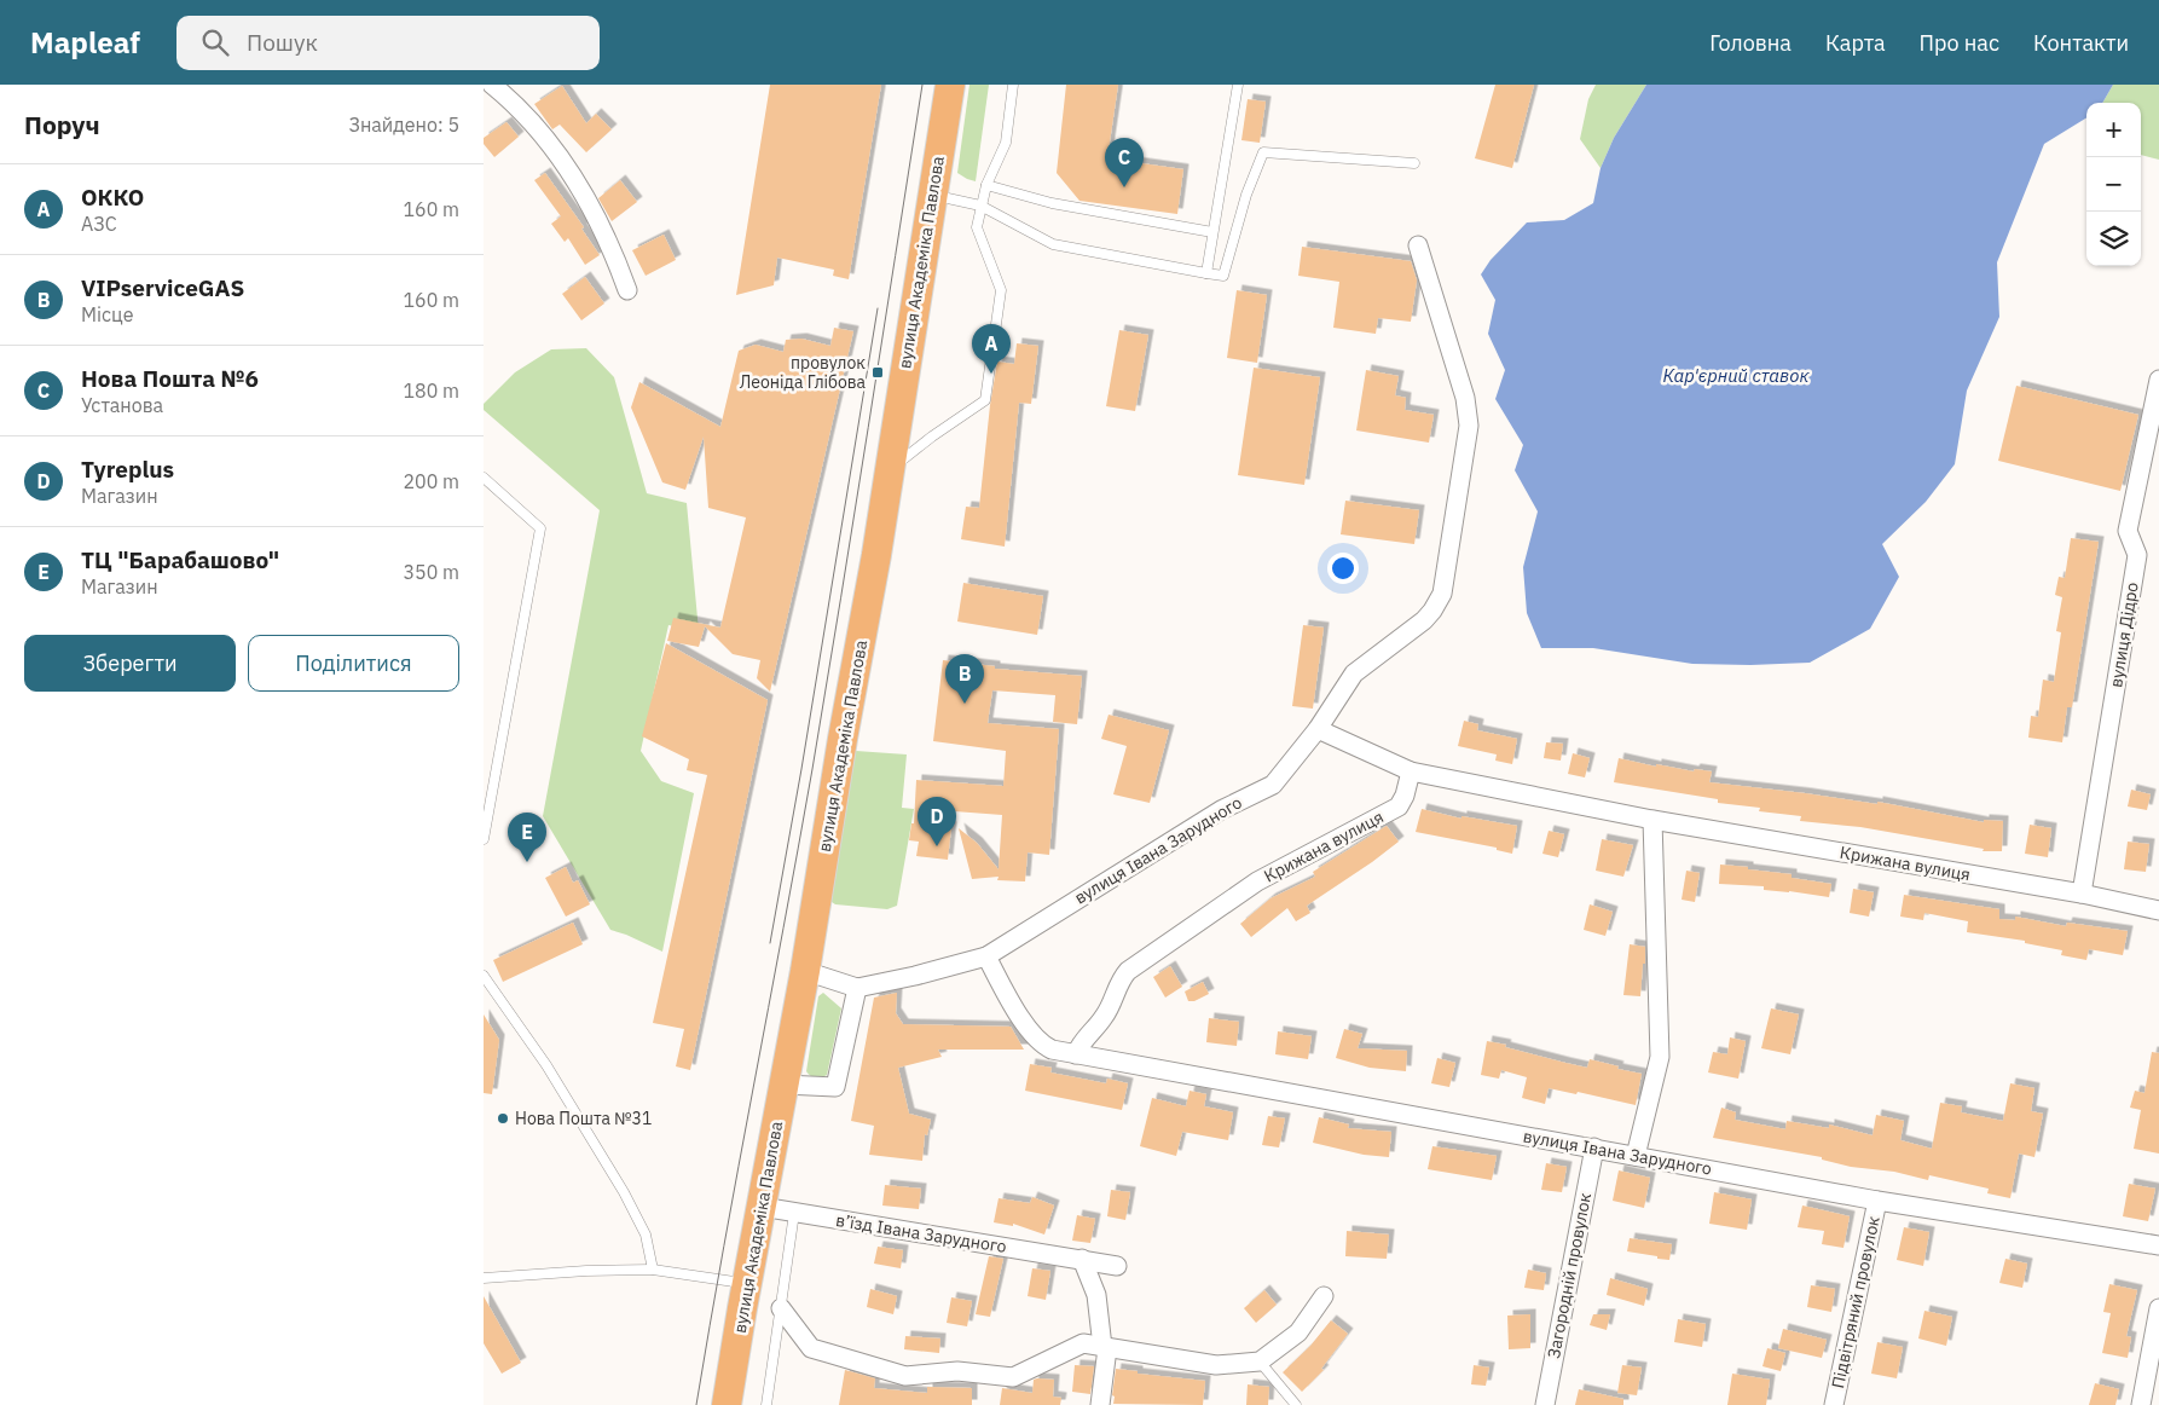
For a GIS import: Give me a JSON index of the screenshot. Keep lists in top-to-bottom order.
{
  "streets": {
    "main road": ["вулиця Академіка Павлова"],
    "street": [
      "вулиця Дідро",
      "Крижана вулиця",
      "вулиця Івана Зарудного",
      "в’їзд Івана Зарудного",
      "Загородній провулок",
      "Підвітряний провулок"
    ]
  },
  "crossings": [
    ["вулиця Академіка Павлова", "в’їзд Івана Зарудного"],
    ["вулиця Дідро", "Крижана вулиця"],
    ["Крижана вулиця", "вулиця Івана Зарудного"],
    ["вулиця Івана Зарудного", "Загородній провулок"],
    ["вулиця Івана Зарудного", "Підвітряний провулок"]
  ],
  "water": ["Кар'єрний ставок"],
  "places": {
    "transit": ["провулок Леоніда Глібова"],
    "other": ["Нова Пошта №31"]
  },
  "page": {
    "header": "Mapleaf",
    "search": "Пошук",
    "nav": [
      "Головна",
      "Карта",
      "Про нас",
      "Контакти"
    ],
    "heading": ["Поруч", "Знайдено: 5"],
    "map_buttons": ["+", "−"],
    "pins": [
      "C",
      "A",
      "B",
      "D",
      "E"
    ],
    "list": [
      {
        "mark": "A",
        "name": "ОККО",
        "note": "АЗС",
        "value": "160 m"
      },
      {
        "mark": "B",
        "name": "VIPserviceGAS",
        "note": "Місце",
        "value": "160 m"
      },
      {
        "mark": "C",
        "name": "Нова Пошта №6",
        "note": "Установа",
        "value": "180 m"
      },
      {
        "mark": "D",
        "name": "Tyreplus",
        "note": "Магазин",
        "value": "200 m"
      },
      {
        "mark": "E",
        "name": "ТЦ \"Барабашово\"",
        "note": "Магазин",
        "value": "350 m"
      }
    ],
    "buttons": ["Зберегти", "Поділитися"]
  }
}
